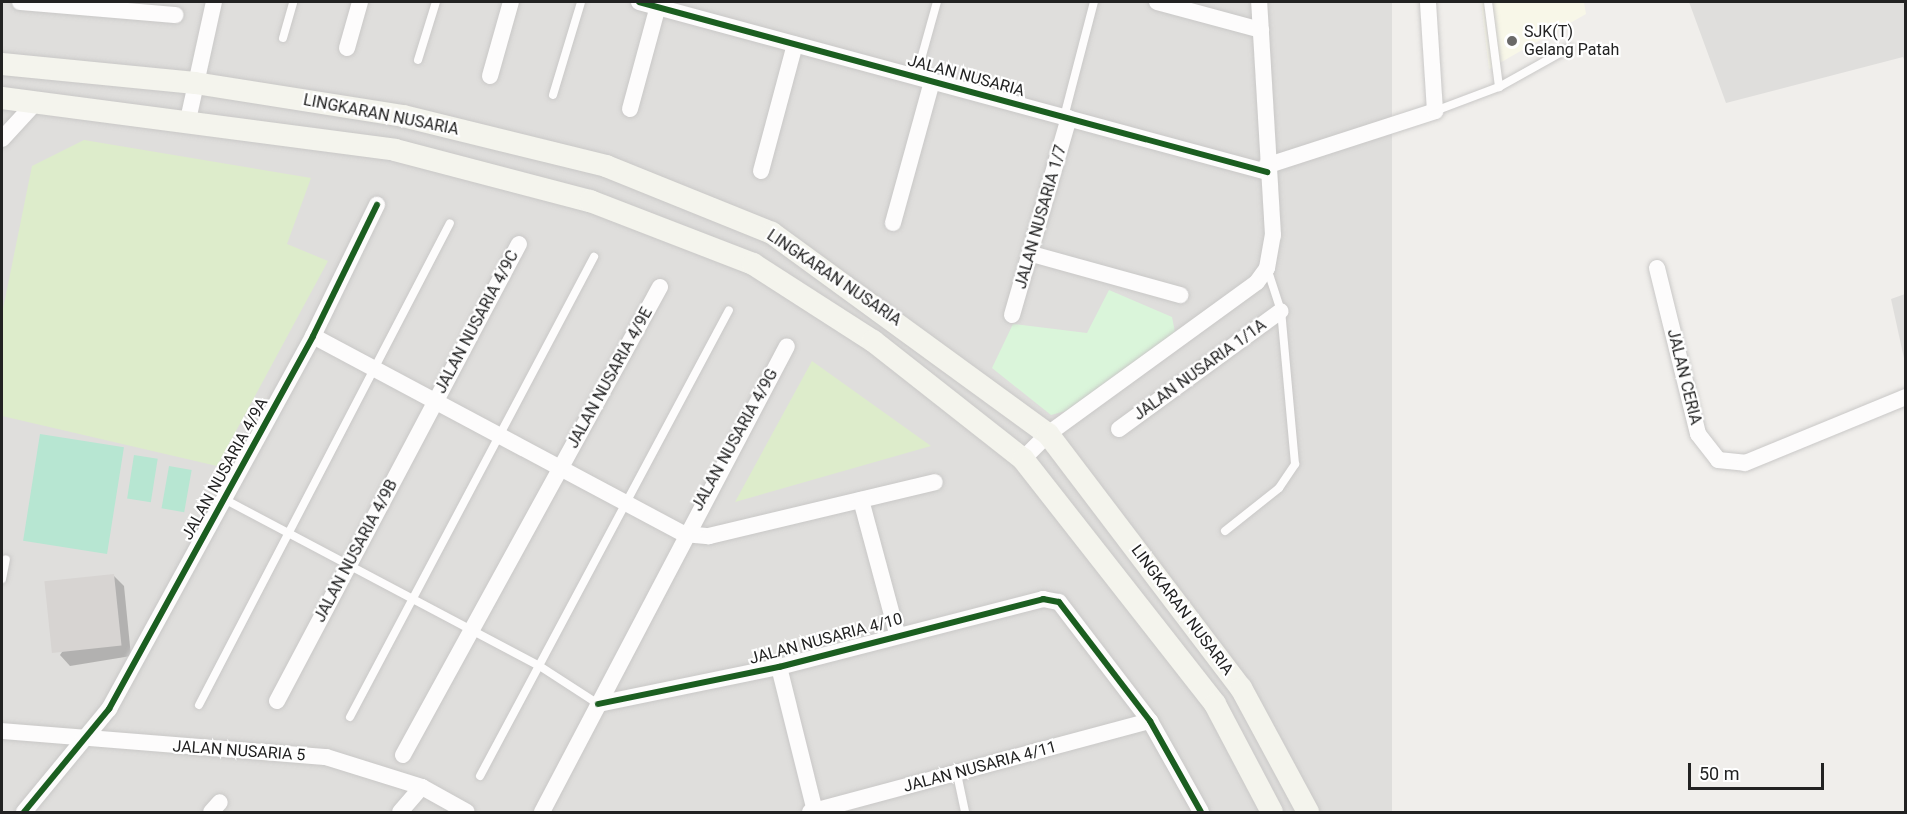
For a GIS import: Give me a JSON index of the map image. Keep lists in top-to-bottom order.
{
  "streets": {
    "main road": ["LINGKARAN NUSARIA"],
    "street": [
      "JALAN NUSARIA",
      "JALAN NUSARIA 1/7",
      "JALAN NUSARIA 4/9C",
      "JALAN NUSARIA 1/1A",
      "JALAN CERIA",
      "JALAN NUSARIA 4/9E",
      "JALAN NUSARIA 4/9G",
      "JALAN NUSARIA 4/9A",
      "JALAN NUSARIA 4/9B",
      "JALAN NUSARIA 4/10",
      "JALAN NUSARIA 5",
      "JALAN NUSARIA 4/11"
    ]
  },
  "crossings": [
    ["JALAN NUSARIA", "JALAN NUSARIA 1/7"],
    ["JALAN NUSARIA 4/9C", "JALAN NUSARIA 4/9B"],
    ["JALAN NUSARIA 4/9G", "JALAN NUSARIA 4/10"],
    ["JALAN NUSARIA 4/9A", "JALAN NUSARIA 5"],
    ["JALAN NUSARIA 4/10", "JALAN NUSARIA 4/11"]
  ],
  "places": ["SJK(T) Gelang Patah"],
  "scale_bar": "50 m"
}
